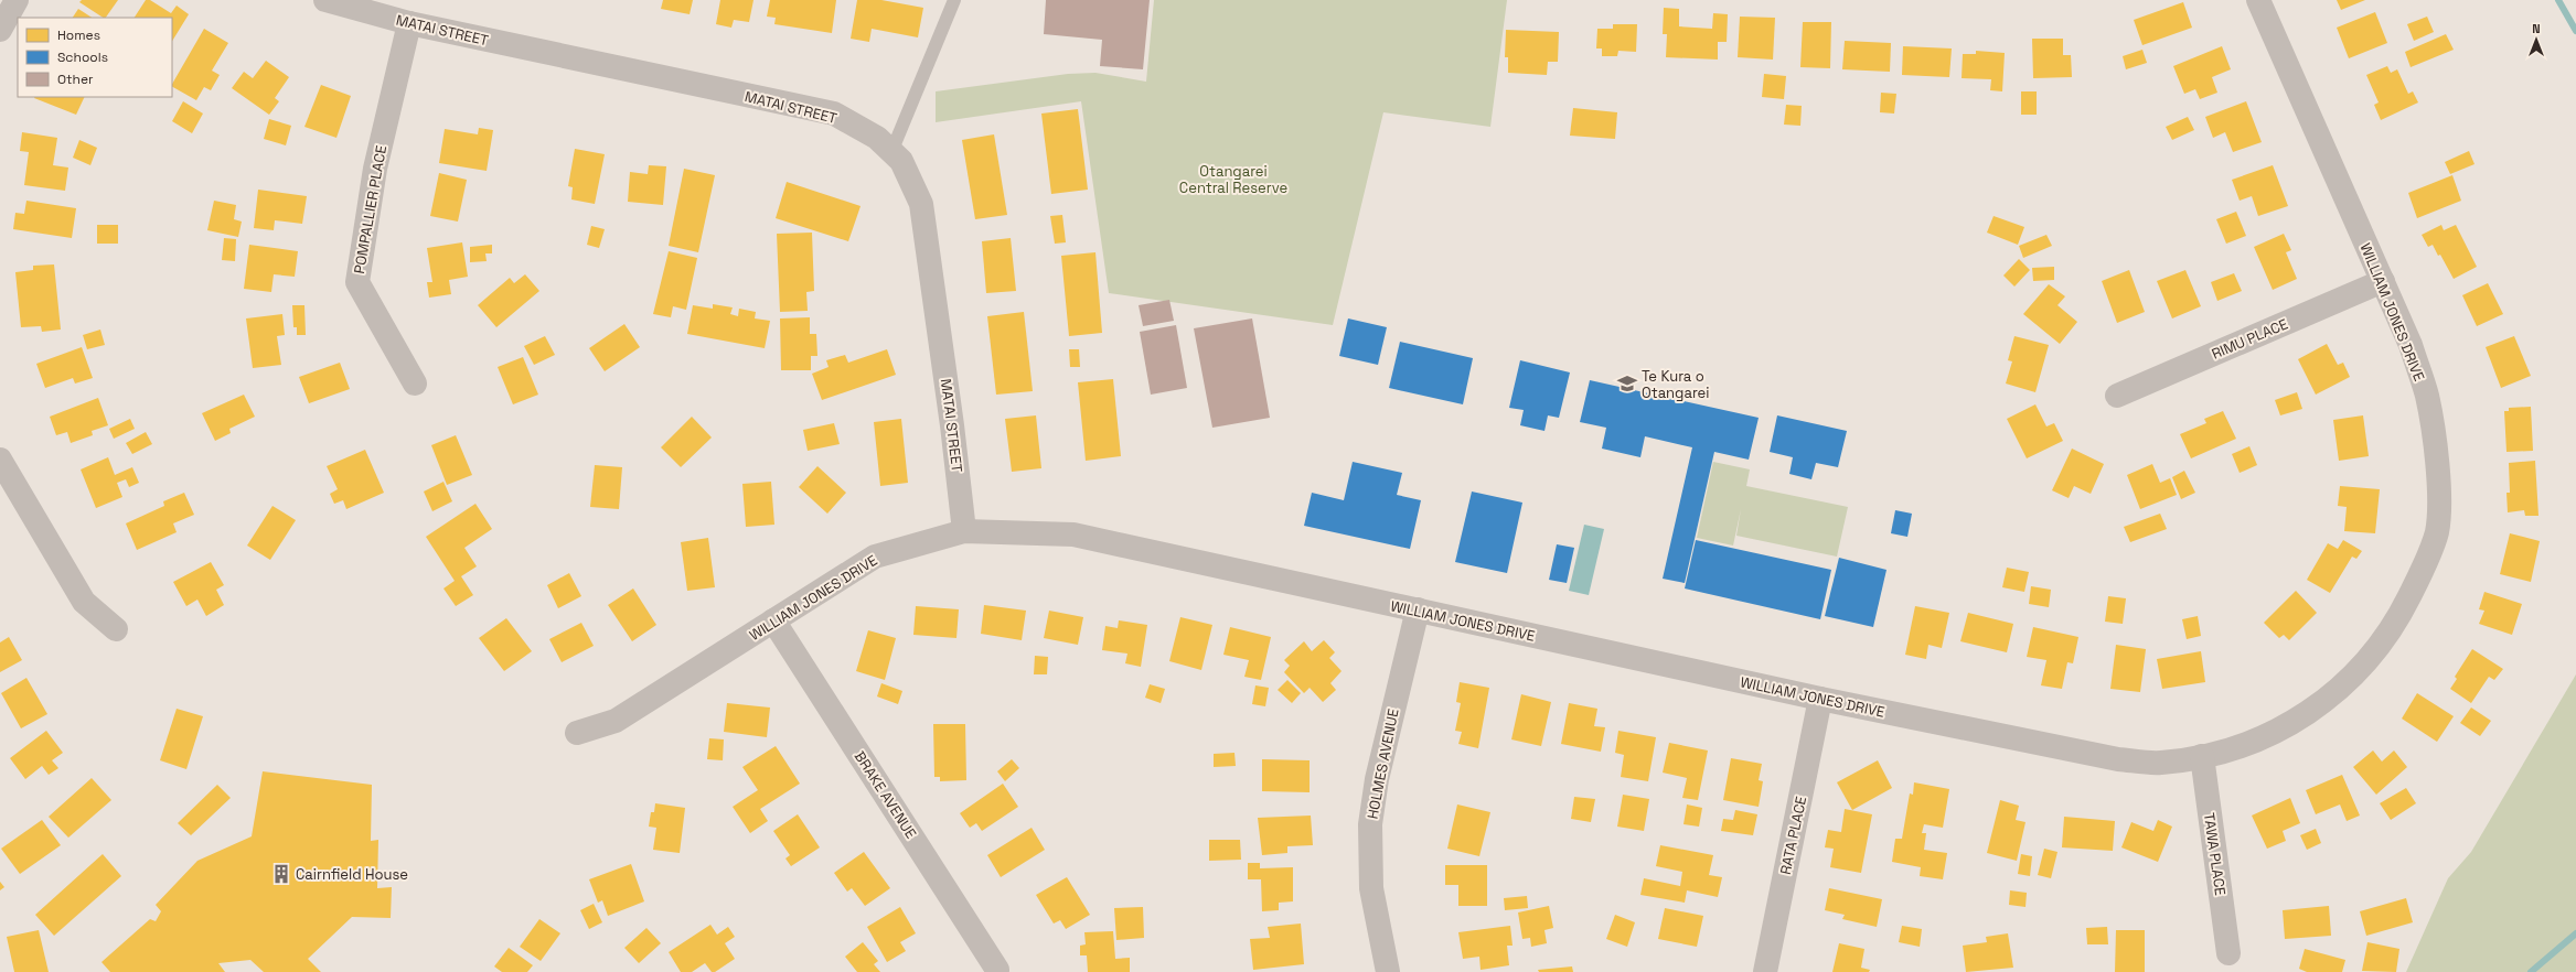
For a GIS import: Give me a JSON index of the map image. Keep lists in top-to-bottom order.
{
  "streets": {
    "street": [
      "MATAI STREET",
      "POMPALLIER PLACE",
      "WILLIAM JONES DRIVE",
      "RIMU PLACE",
      "HOLMES AVENUE",
      "BRAKE AVENUE",
      "RATA PLACE",
      "TAWA PLACE"
    ]
  },
  "crossings": [
    ["MATAI STREET", "POMPALLIER PLACE"],
    ["MATAI STREET", "WILLIAM JONES DRIVE"],
    ["WILLIAM JONES DRIVE", "RIMU PLACE"],
    ["WILLIAM JONES DRIVE", "HOLMES AVENUE"],
    ["WILLIAM JONES DRIVE", "BRAKE AVENUE"],
    ["WILLIAM JONES DRIVE", "RATA PLACE"],
    ["WILLIAM JONES DRIVE", "TAWA PLACE"]
  ],
  "parks": ["Otangarei Central Reserve"],
  "places": {
    "school or university": ["Te Kura o Otangarei"],
    "building": ["Cairnfield House"]
  },
  "legend": ["Homes", "Schools", "Other"],
  "north": "top"
}
